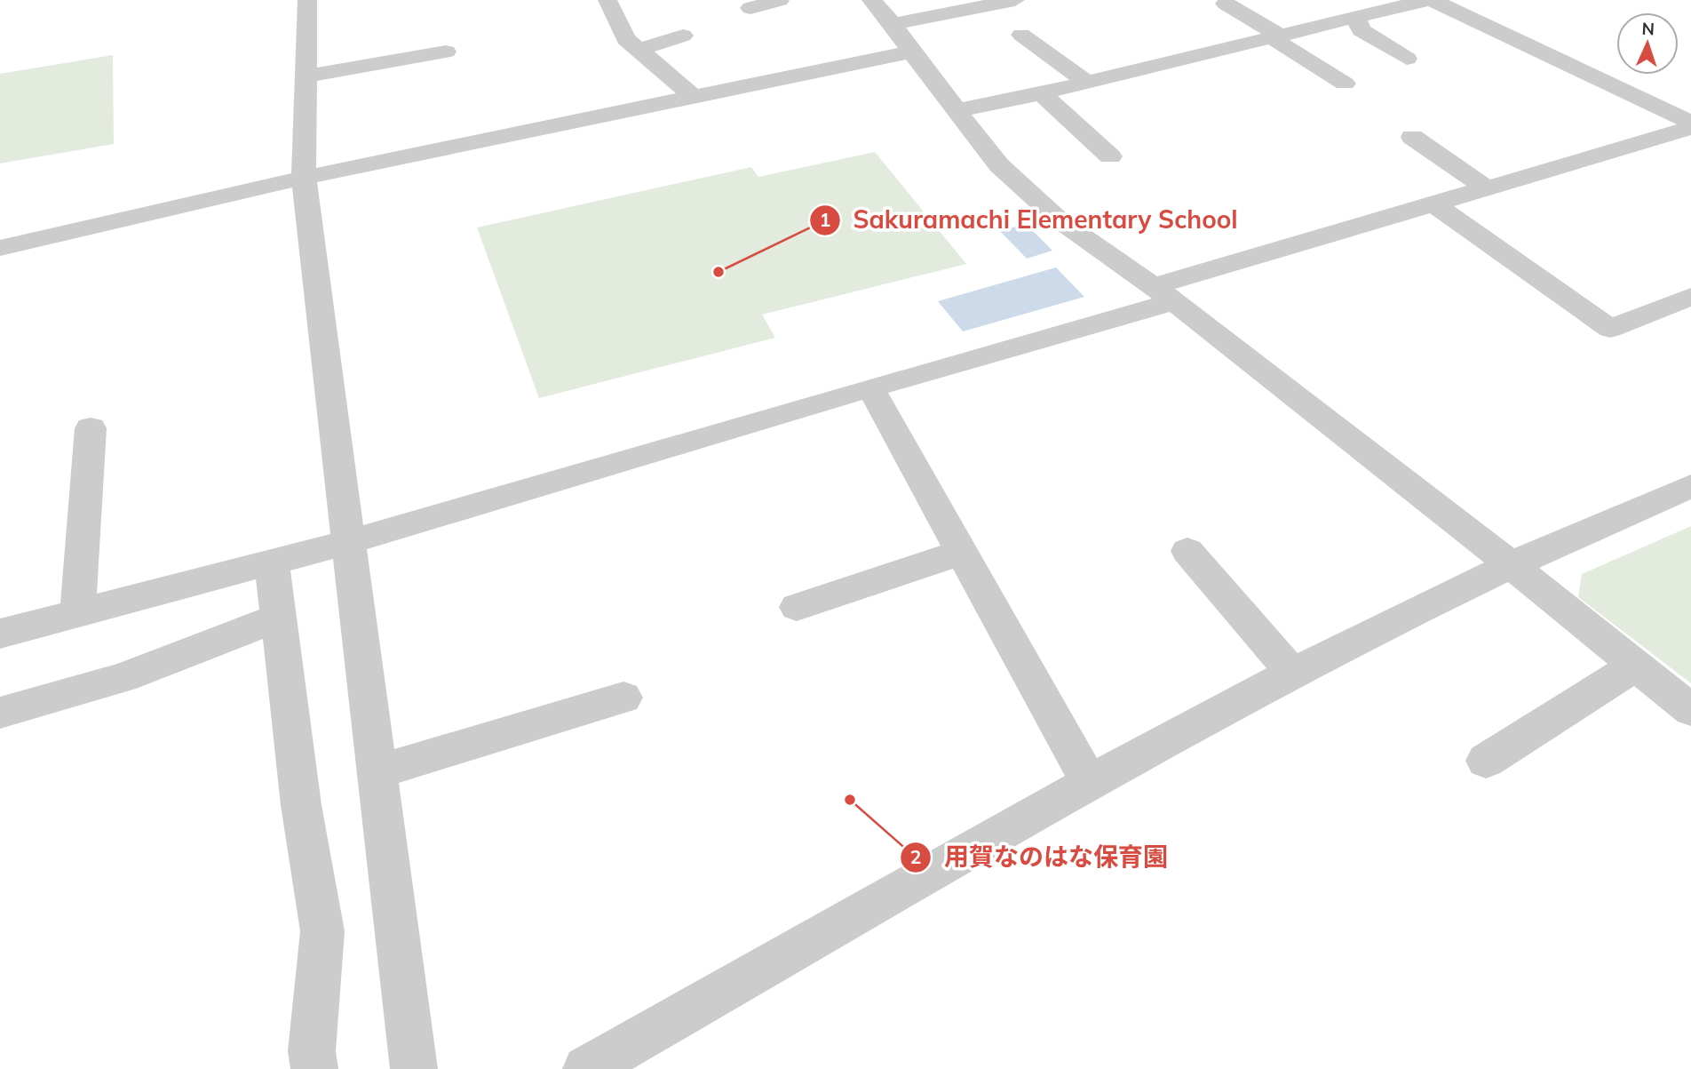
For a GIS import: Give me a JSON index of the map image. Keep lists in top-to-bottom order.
{
  "places": ["Sakuramachi Elementary School", "用賀なのはな保育園"],
  "north": "top"
}
